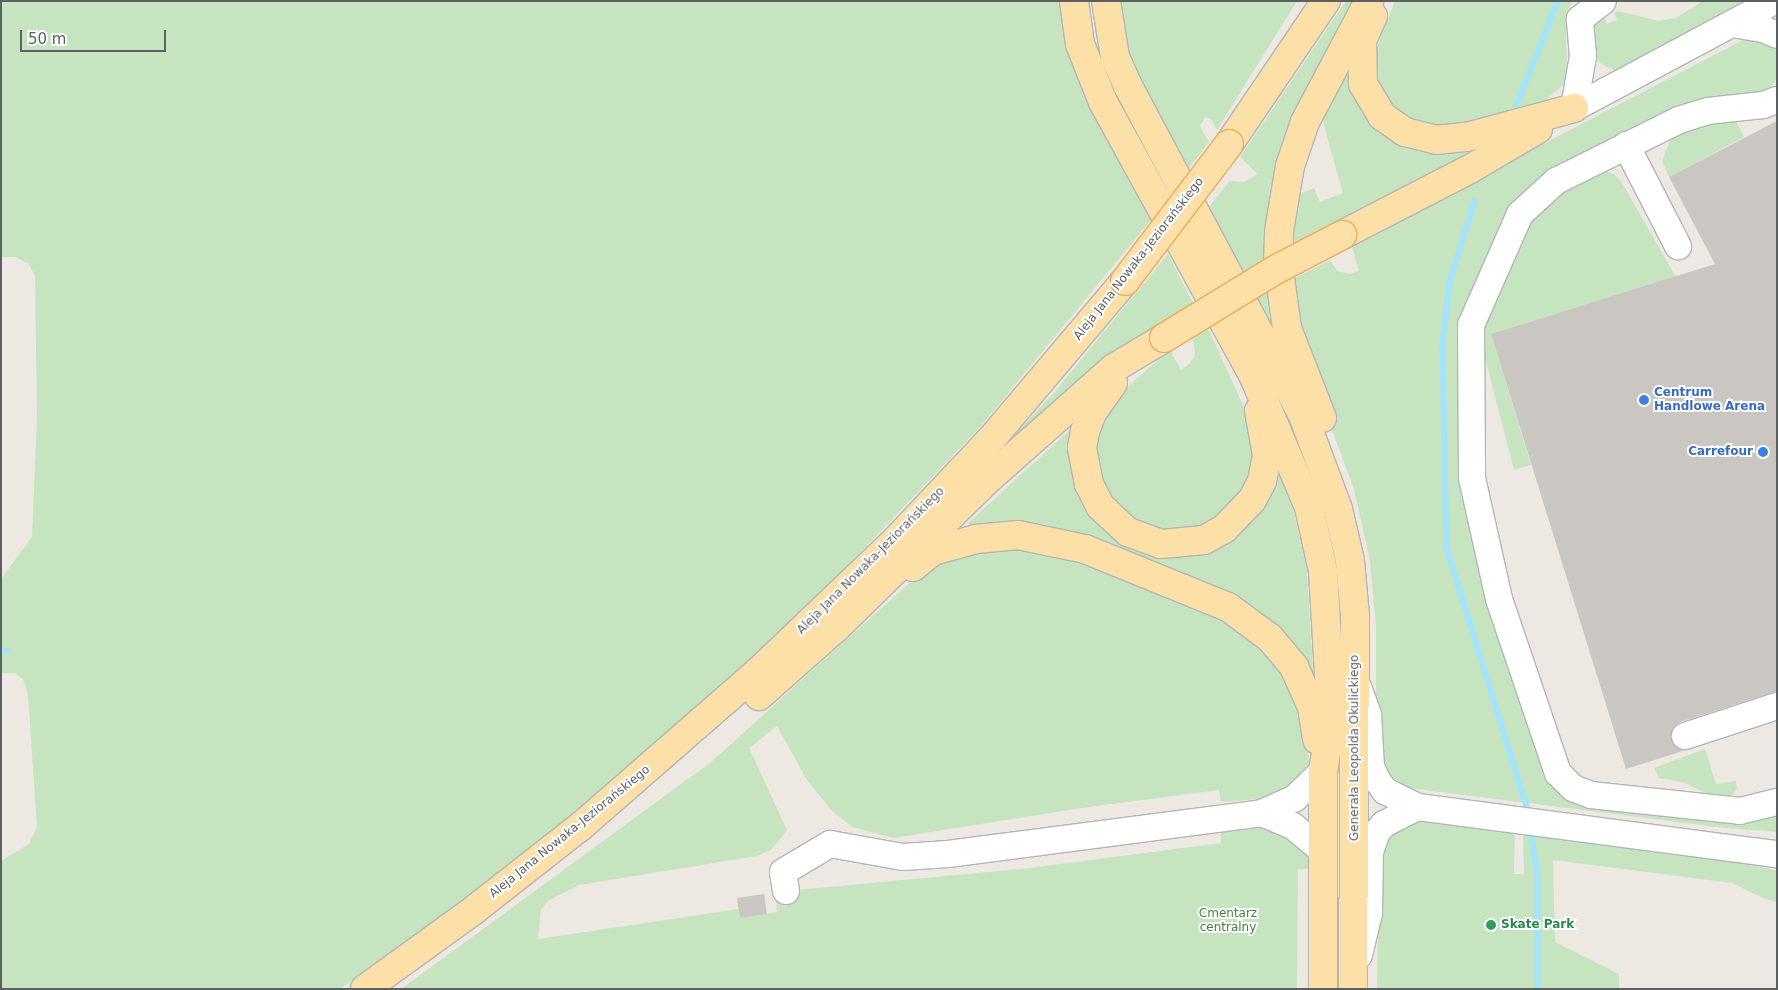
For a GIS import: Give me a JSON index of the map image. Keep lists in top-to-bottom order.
{
  "streets": {
    "main road": ["Aleja Jana Nowaka-Jeziorańskiego", "Generała Leopolda Okulickiego"]
  },
  "parks": ["Cmentarz centralny"],
  "places": ["Centrum Handlowe Arena", "Carrefour", "Skate Park"],
  "scale_bar": "50 m"
}
